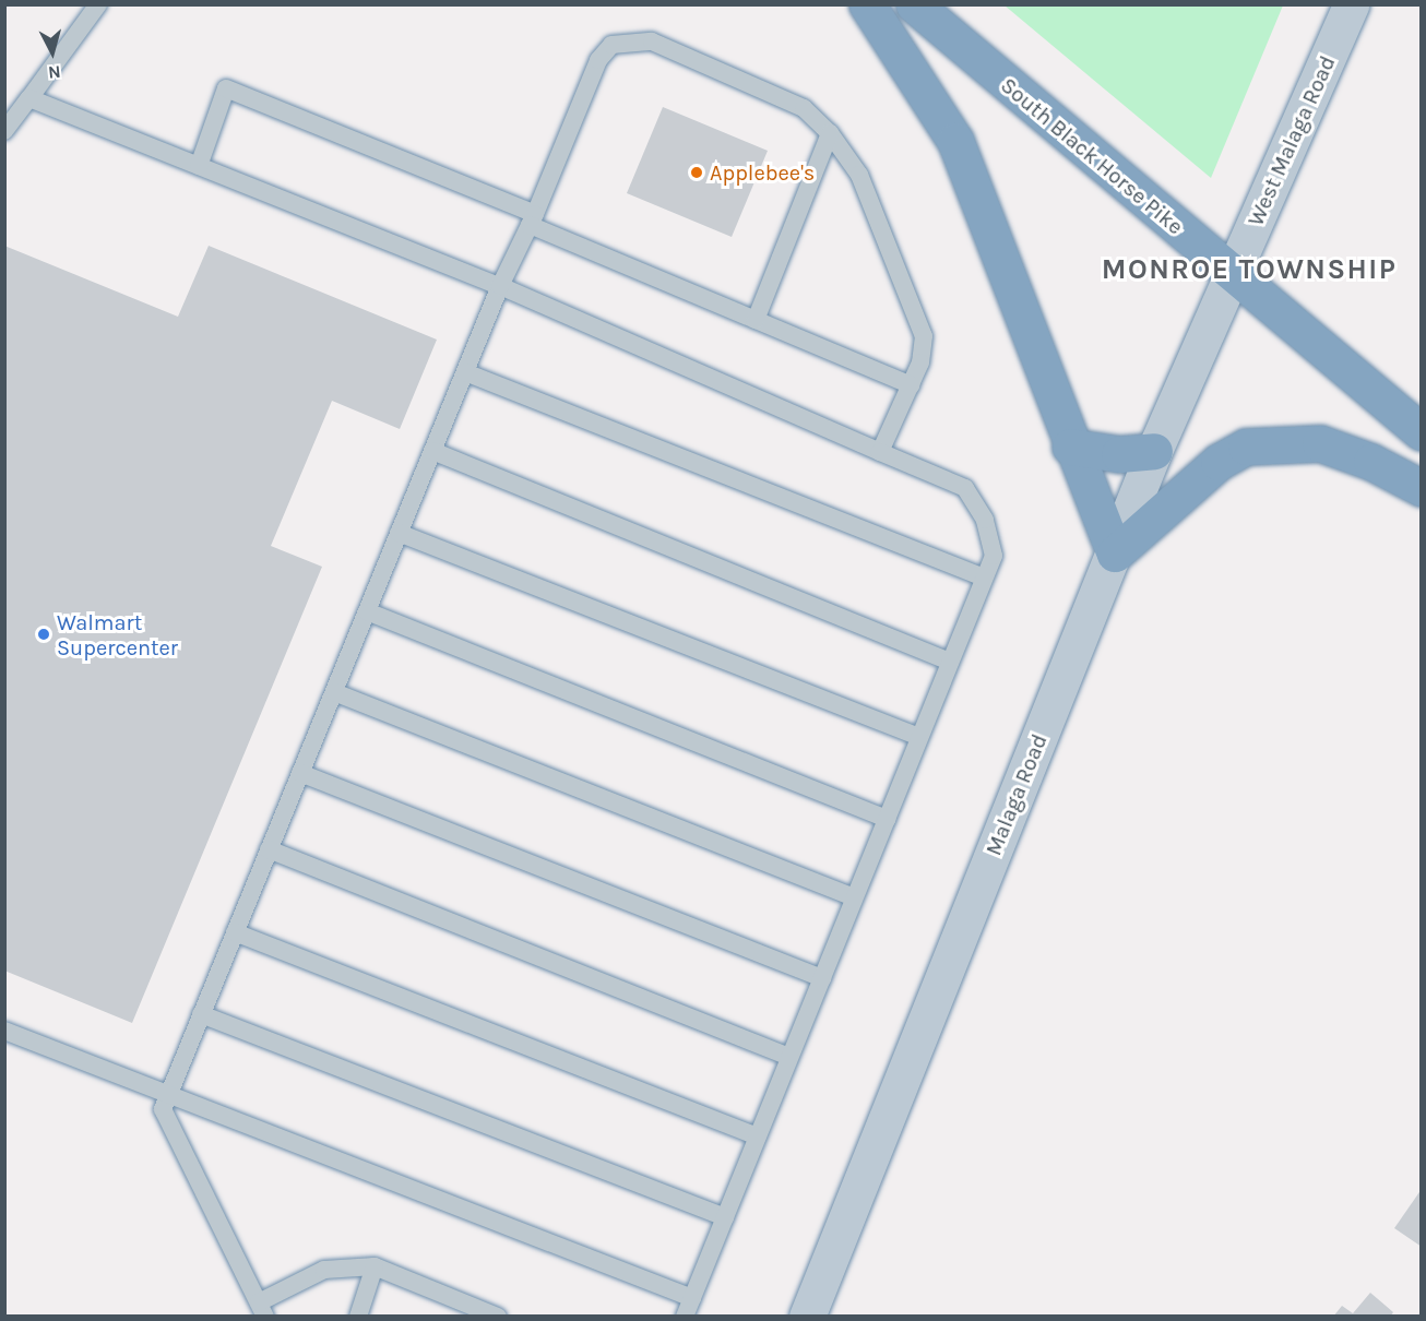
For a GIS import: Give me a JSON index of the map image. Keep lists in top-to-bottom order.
{
  "streets": {
    "highway": ["South Black Horse Pike"],
    "main road": ["West Malaga Road", "Malaga Road"]
  },
  "crossings": [
    ["West Malaga Road", "South Black Horse Pike"],
    ["West Malaga Road", "Malaga Road"],
    ["South Black Horse Pike", "Malaga Road"]
  ],
  "districts": ["MONROE TOWNSHIP"],
  "places": ["Applebee's", "Walmart Supercenter"],
  "north": "bottom"
}
